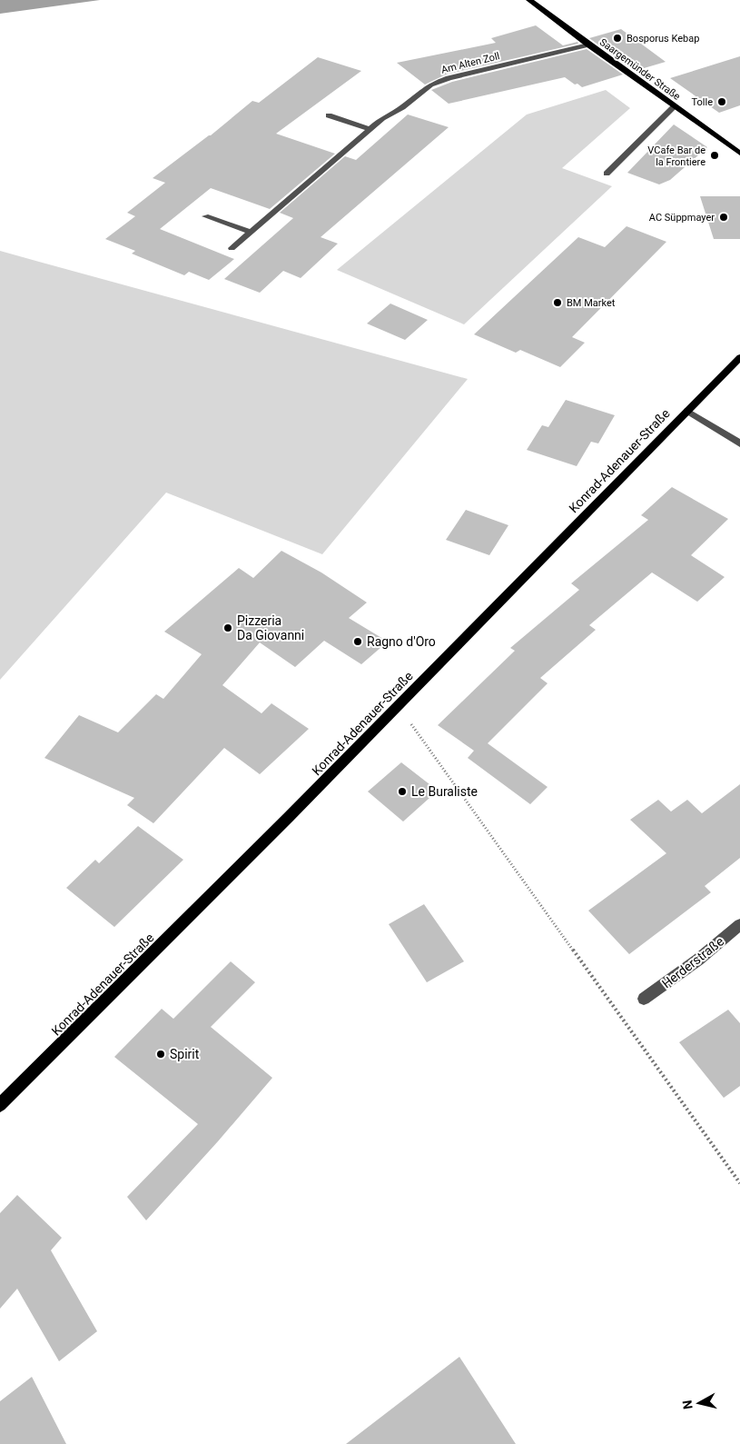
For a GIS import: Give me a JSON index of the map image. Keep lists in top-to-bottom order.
{
  "streets": {
    "main road": ["Saargemünder Straße", "Konrad-Adenauer-Straße"],
    "street": ["Am Alten Zoll", "Herderstraße"]
  },
  "crossings": [
    ["Am Alten Zoll", "Saargemünder Straße"]
  ],
  "places": [
    "Bosporus Kebap",
    "Tolle",
    "VCafe Bar de la Frontiere",
    "AC Süppmayer",
    "BM Market",
    "Pizzeria Da Giovanni",
    "Ragno d'Oro",
    "Le Buraliste",
    "Spirit"
  ],
  "north": "left"
}
